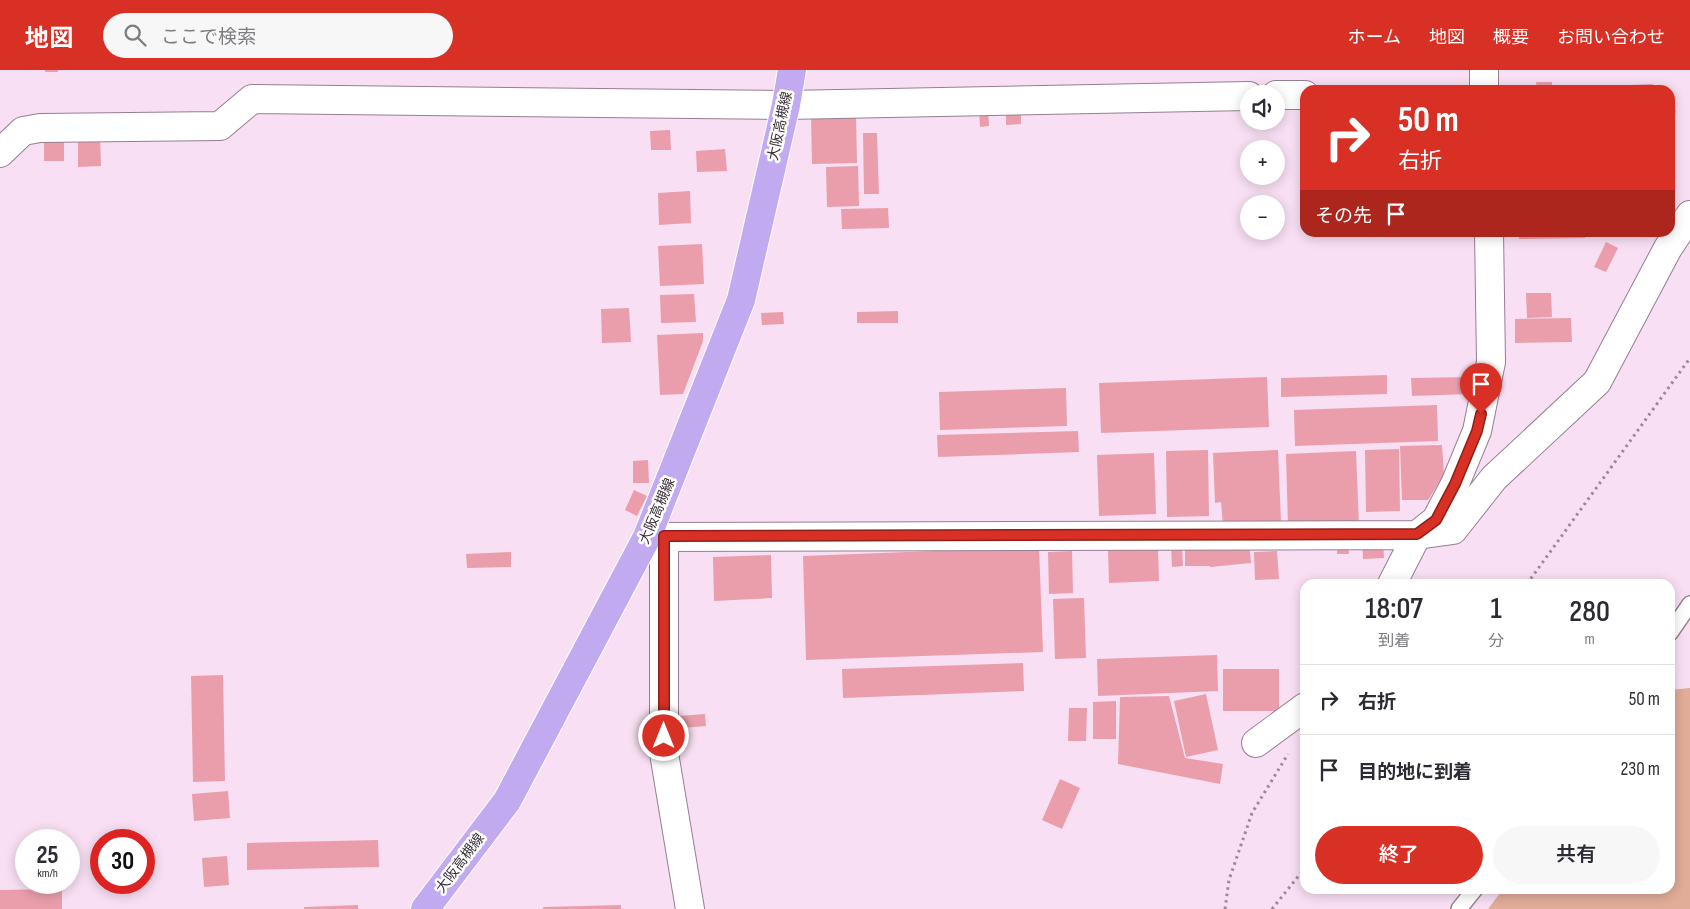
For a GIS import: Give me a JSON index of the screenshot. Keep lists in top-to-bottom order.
{
  "streets": {
    "main road": ["大阪高槻線"]
  },
  "page": {
    "header": "地図",
    "search": "ここで検索",
    "nav": [
      "ホーム",
      "地図",
      "概要",
      "お問い合わせ"
    ],
    "map_buttons": ["+", "−"],
    "turn": ["50 m", "右折"],
    "then": "その先",
    "eta": [
      "18:07",
      "到着",
      "1",
      "分",
      "280",
      "m"
    ],
    "list": [
      {
        "name": "右折",
        "value": "50 m"
      },
      {
        "name": "目的地に到着",
        "value": "230 m"
      }
    ],
    "buttons": ["終了", "共有"],
    "speed": "25 km/h",
    "limit": "30"
  }
}
